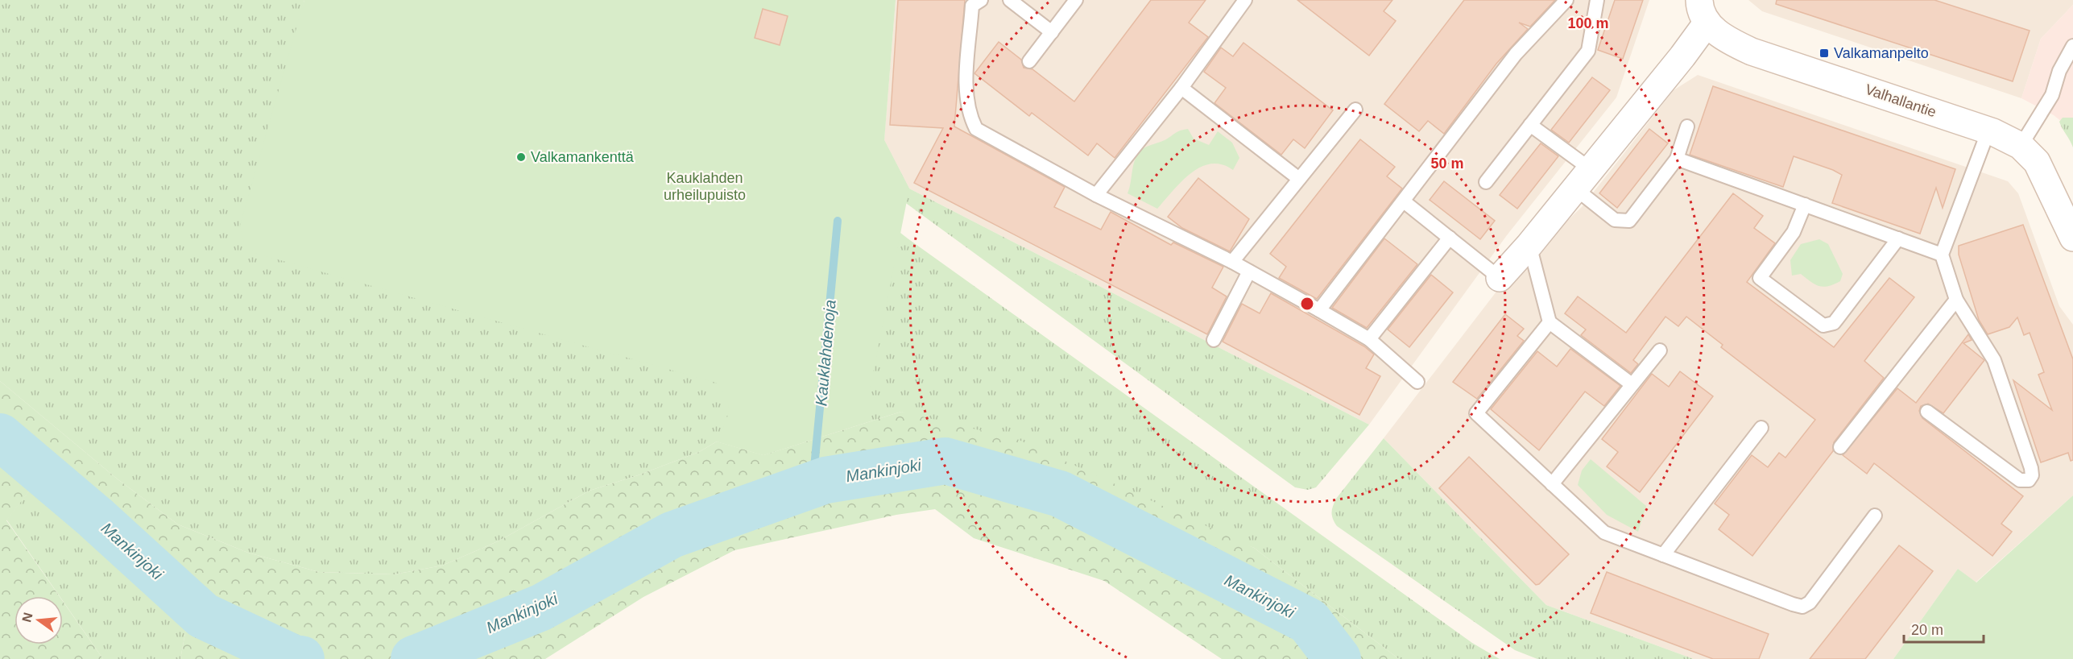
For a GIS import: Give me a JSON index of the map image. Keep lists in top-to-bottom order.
{
  "streets": {
    "street": ["Valhallantie"]
  },
  "water": ["Kauklahdenoja", "Mankinjoki"],
  "parks": ["Kauklahden urheilupuisto"],
  "places": {
    "transit": ["Valkamanpelto"],
    "other": ["Valkamankenttä"]
  },
  "scale_bar": "20 m",
  "north": "left",
  "rings": ["100 m", "50 m"]
}
